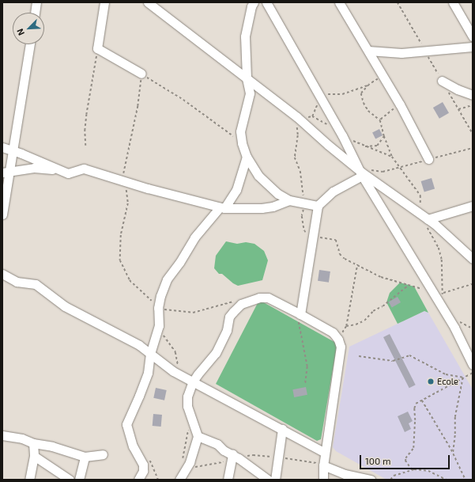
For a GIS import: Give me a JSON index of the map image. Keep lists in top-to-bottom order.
{
  "places": ["Ecole"],
  "scale_bar": "100 m",
  "north": "bottom left"
}
